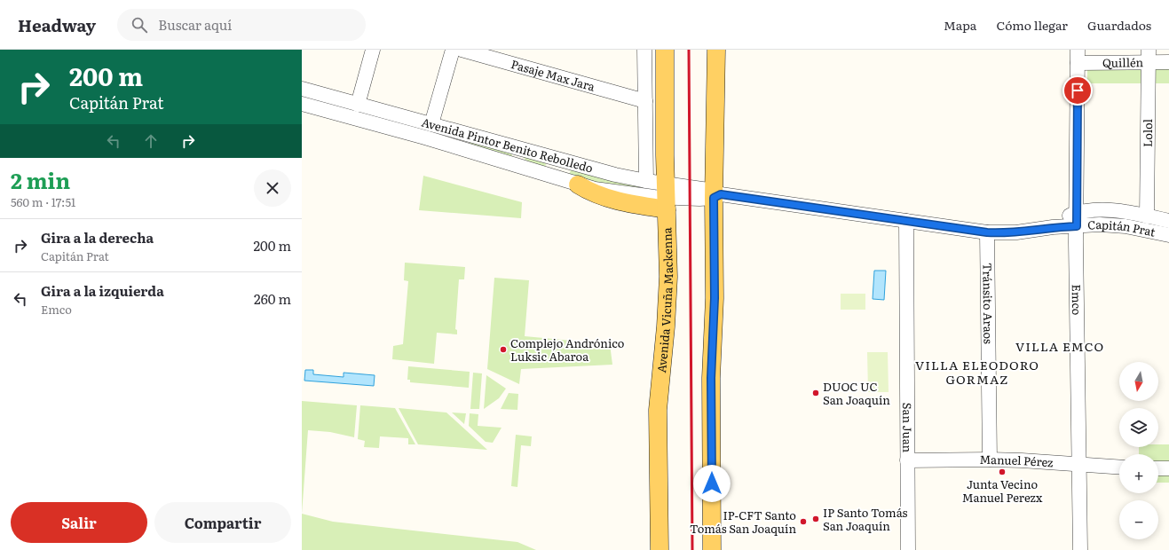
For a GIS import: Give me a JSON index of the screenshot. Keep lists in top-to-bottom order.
{
  "streets": {
    "main road": ["Avenida Vicuña Mackenna"],
    "street": [
      "Quillén",
      "Pasaje Max Jara",
      "Lolol",
      "Avenida Pintor Benito Rebolledo",
      "Capitán Prat",
      "Emco",
      "Tránsito Araos",
      "San Juan",
      "Manuel Pérez"
    ]
  },
  "crossings": [
    ["Quillén", "Lolol"],
    ["Quillén", "Emco"],
    ["Lolol", "Capitán Prat"],
    ["Avenida Pintor Benito Rebolledo", "Capitán Prat"],
    ["Avenida Pintor Benito Rebolledo", "Avenida Vicuña Mackenna"],
    ["Capitán Prat", "Emco"],
    ["Capitán Prat", "Tránsito Araos"],
    ["Capitán Prat", "San Juan"],
    ["Emco", "Manuel Pérez"],
    ["Tránsito Araos", "Manuel Pérez"],
    ["San Juan", "Manuel Pérez"]
  ],
  "districts": ["VILLA EMCO", "VILLA ELEODORO GORMAZ"],
  "places": [
    "Complejo Andrónico Luksic Abaroa",
    "DUOC UC San Joaquín",
    "Junta Vecino Manuel Perezx",
    "IP Santo Tomás San Joaquín",
    "IP-CFT Santo Tomás San Joaquín"
  ],
  "north": "bottom",
  "page": {
    "header": "Headway",
    "search": "Buscar aquí",
    "nav": ["Mapa", "Cómo llegar", "Guardados"],
    "turn": ["200 m", "Capitán Prat"],
    "heading": ["2 min", "560 m · 17:51"],
    "list": [
      {
        "name": "Gira a la derecha",
        "note": "Capitán Prat",
        "value": "200 m"
      },
      {
        "name": "Gira a la izquierda",
        "note": "Emco",
        "value": "260 m"
      }
    ],
    "map_buttons": ["+", "−"],
    "buttons": ["Salir", "Compartir"]
  }
}
